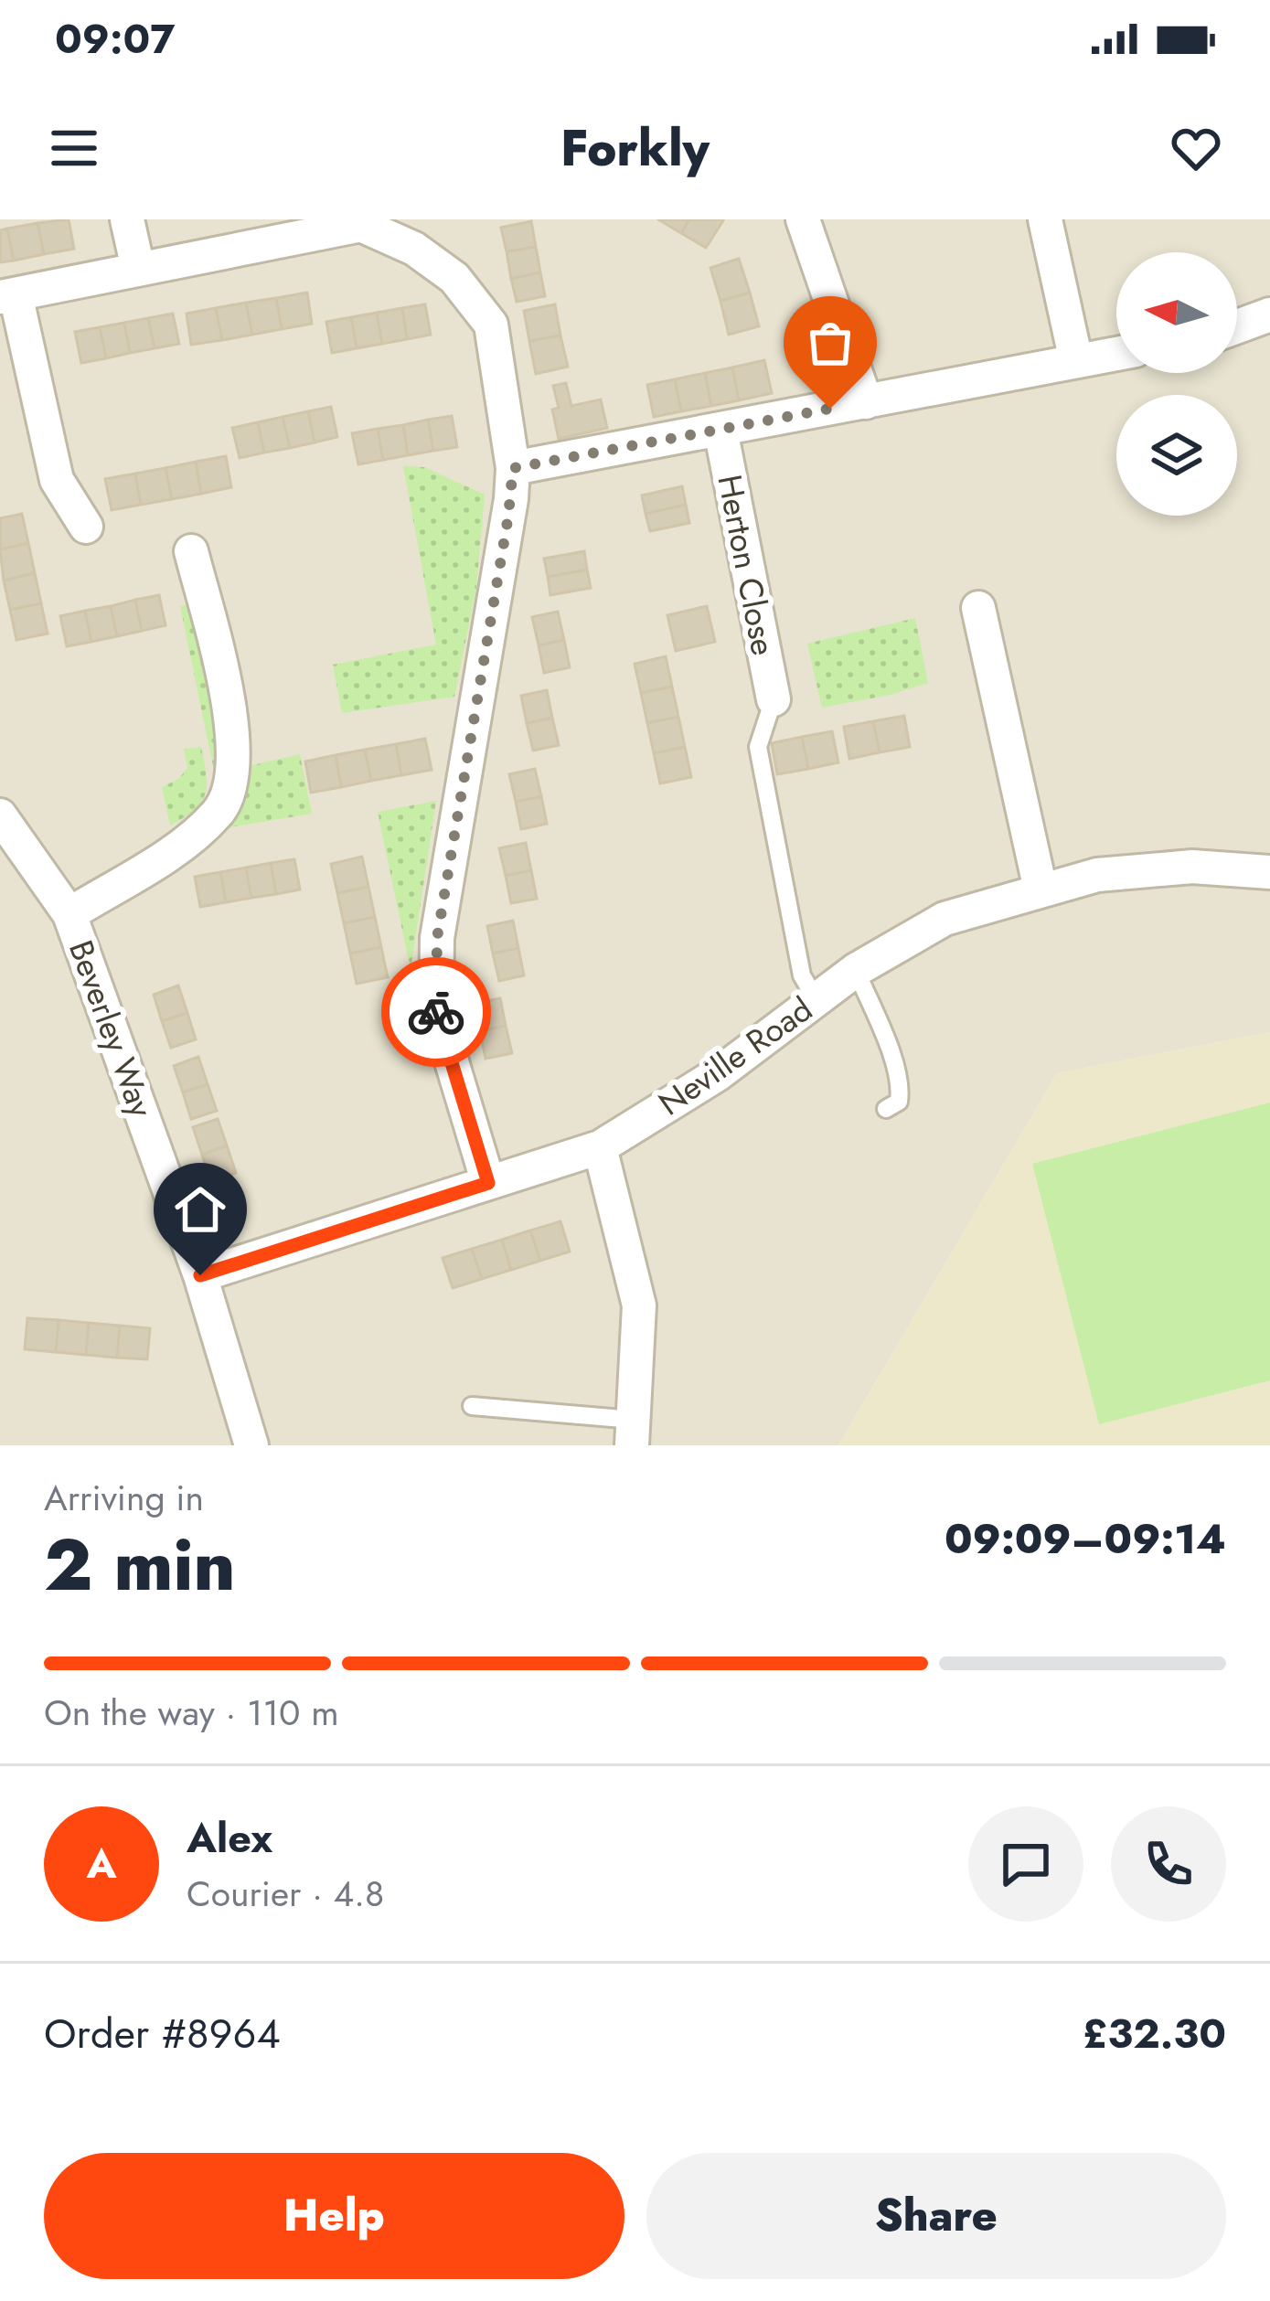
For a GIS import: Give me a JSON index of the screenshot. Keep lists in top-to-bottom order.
{
  "streets": {
    "street": ["Herton Close", "Beverley Way", "Neville Road"]
  },
  "crossings": [
    ["Beverley Way", "Neville Road"]
  ],
  "north": "left",
  "page": {
    "status": "09:07",
    "header": "Forkly",
    "heading": ["2 min", "Arriving in", "09:09–09:14"],
    "panel": [
      "Alex",
      "Courier · 4.8",
      "Order #8964",
      "£32.30"
    ],
    "bar": "On the way · 110 m",
    "round": "A",
    "buttons": ["Help", "Share"]
  }
}
